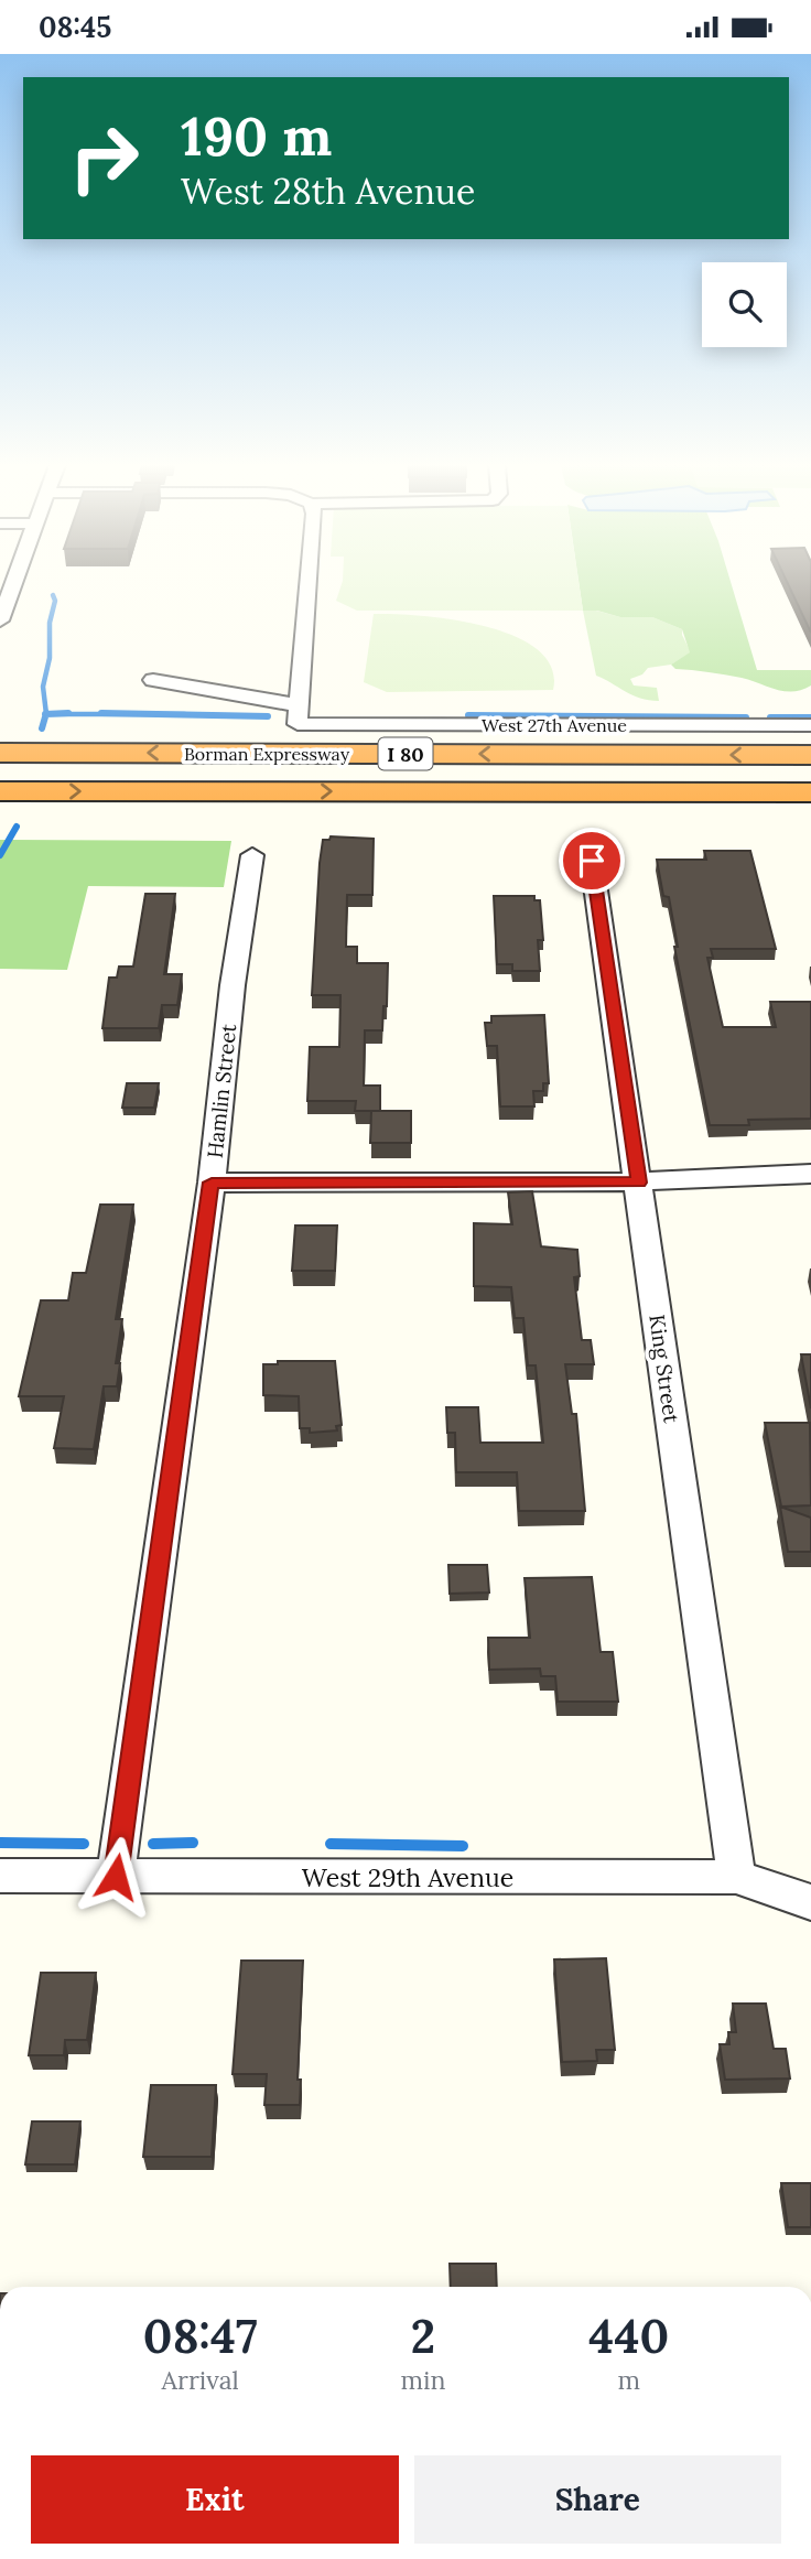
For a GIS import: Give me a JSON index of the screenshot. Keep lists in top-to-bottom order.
{
  "streets": {
    "highway": ["Borman Expressway", "I 80"],
    "street": [
      "West 27th Avenue",
      "Hamlin Street",
      "King Street",
      "West 29th Avenue"
    ]
  },
  "crossings": [
    ["Hamlin Street", "West 29th Avenue"],
    ["King Street", "West 29th Avenue"]
  ],
  "page": {
    "status": "08:45",
    "turn": ["190 m", "West 28th Avenue"],
    "eta": [
      "08:47",
      "Arrival",
      "2",
      "min",
      "440",
      "m"
    ],
    "buttons": ["Exit", "Share"]
  }
}
